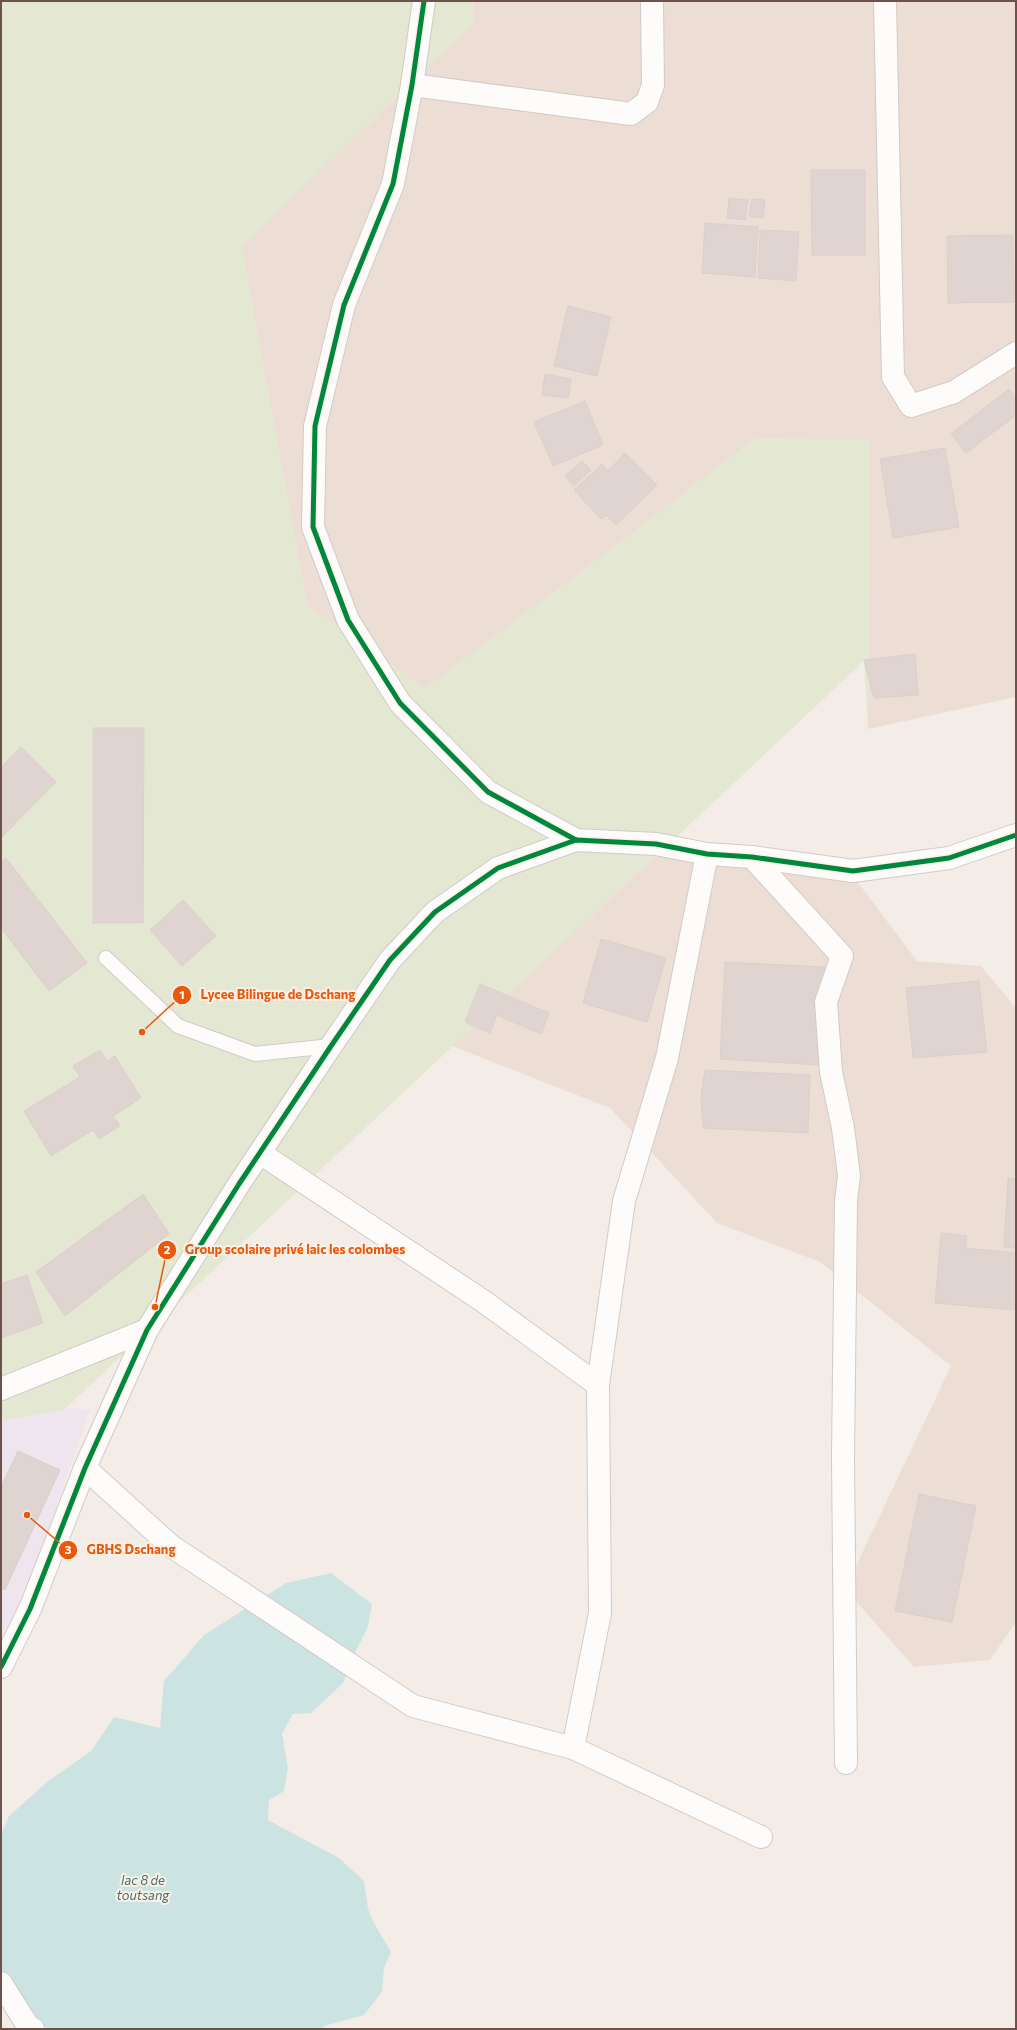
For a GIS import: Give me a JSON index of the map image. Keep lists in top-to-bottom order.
{
  "water": ["lac 8 de toutsang"],
  "places": ["Lycee Bilingue de Dschang", "Group scolaire privé laic les colombes", "GBHS Dschang"]
}
